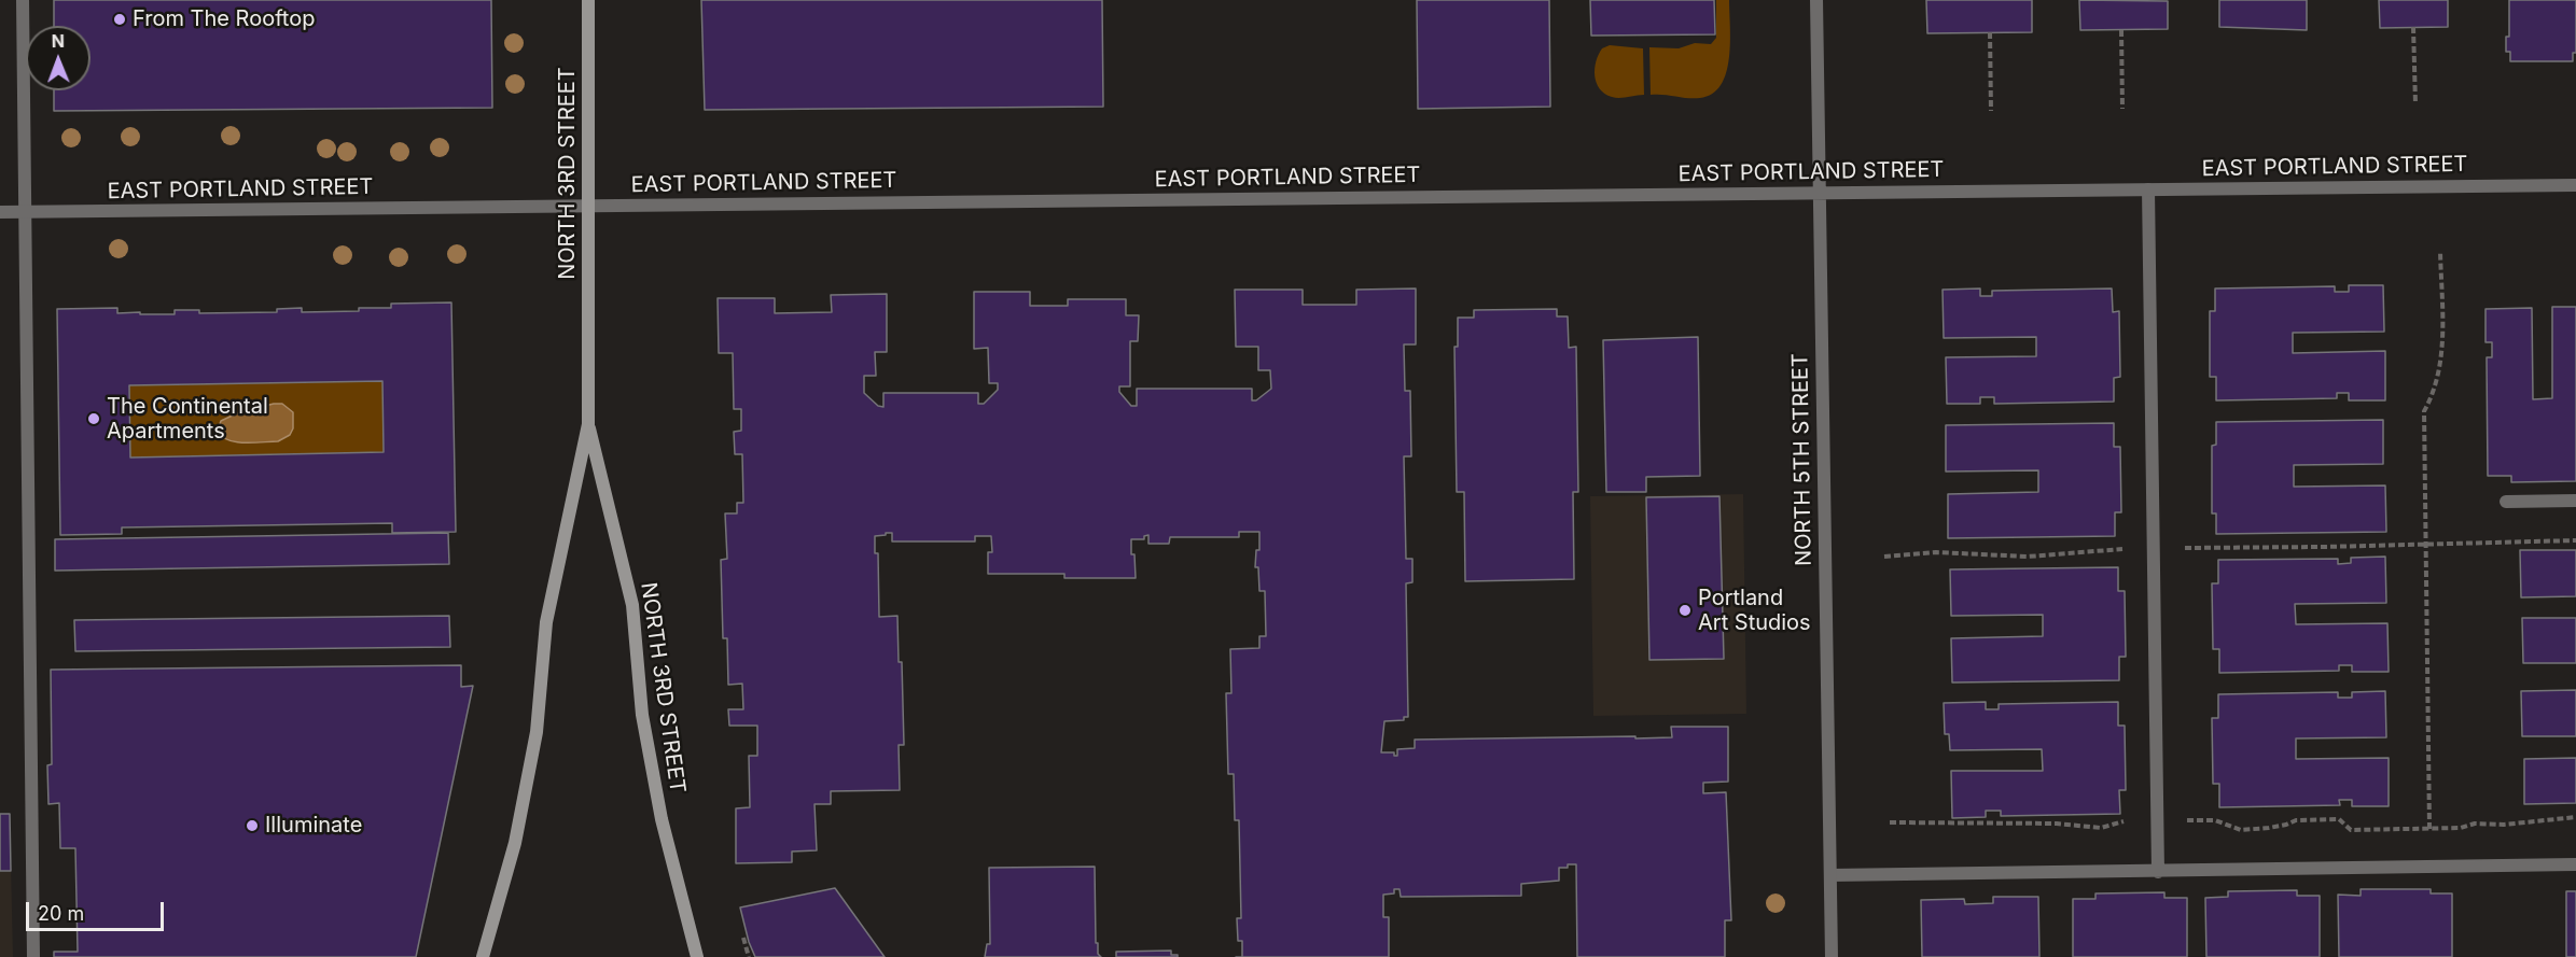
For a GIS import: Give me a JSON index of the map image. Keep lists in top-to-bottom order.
{
  "streets": {
    "street": ["EAST PORTLAND STREET", "NORTH 3RD STREET", "NORTH 5TH STREET"]
  },
  "crossings": [
    ["EAST PORTLAND STREET", "NORTH 3RD STREET"],
    ["EAST PORTLAND STREET", "NORTH 5TH STREET"]
  ],
  "places": [
    "From The Rooftop",
    "The Continental Apartments",
    "Portland Art Studios",
    "Illuminate"
  ],
  "scale_bar": "20 m",
  "north": "top"
}
